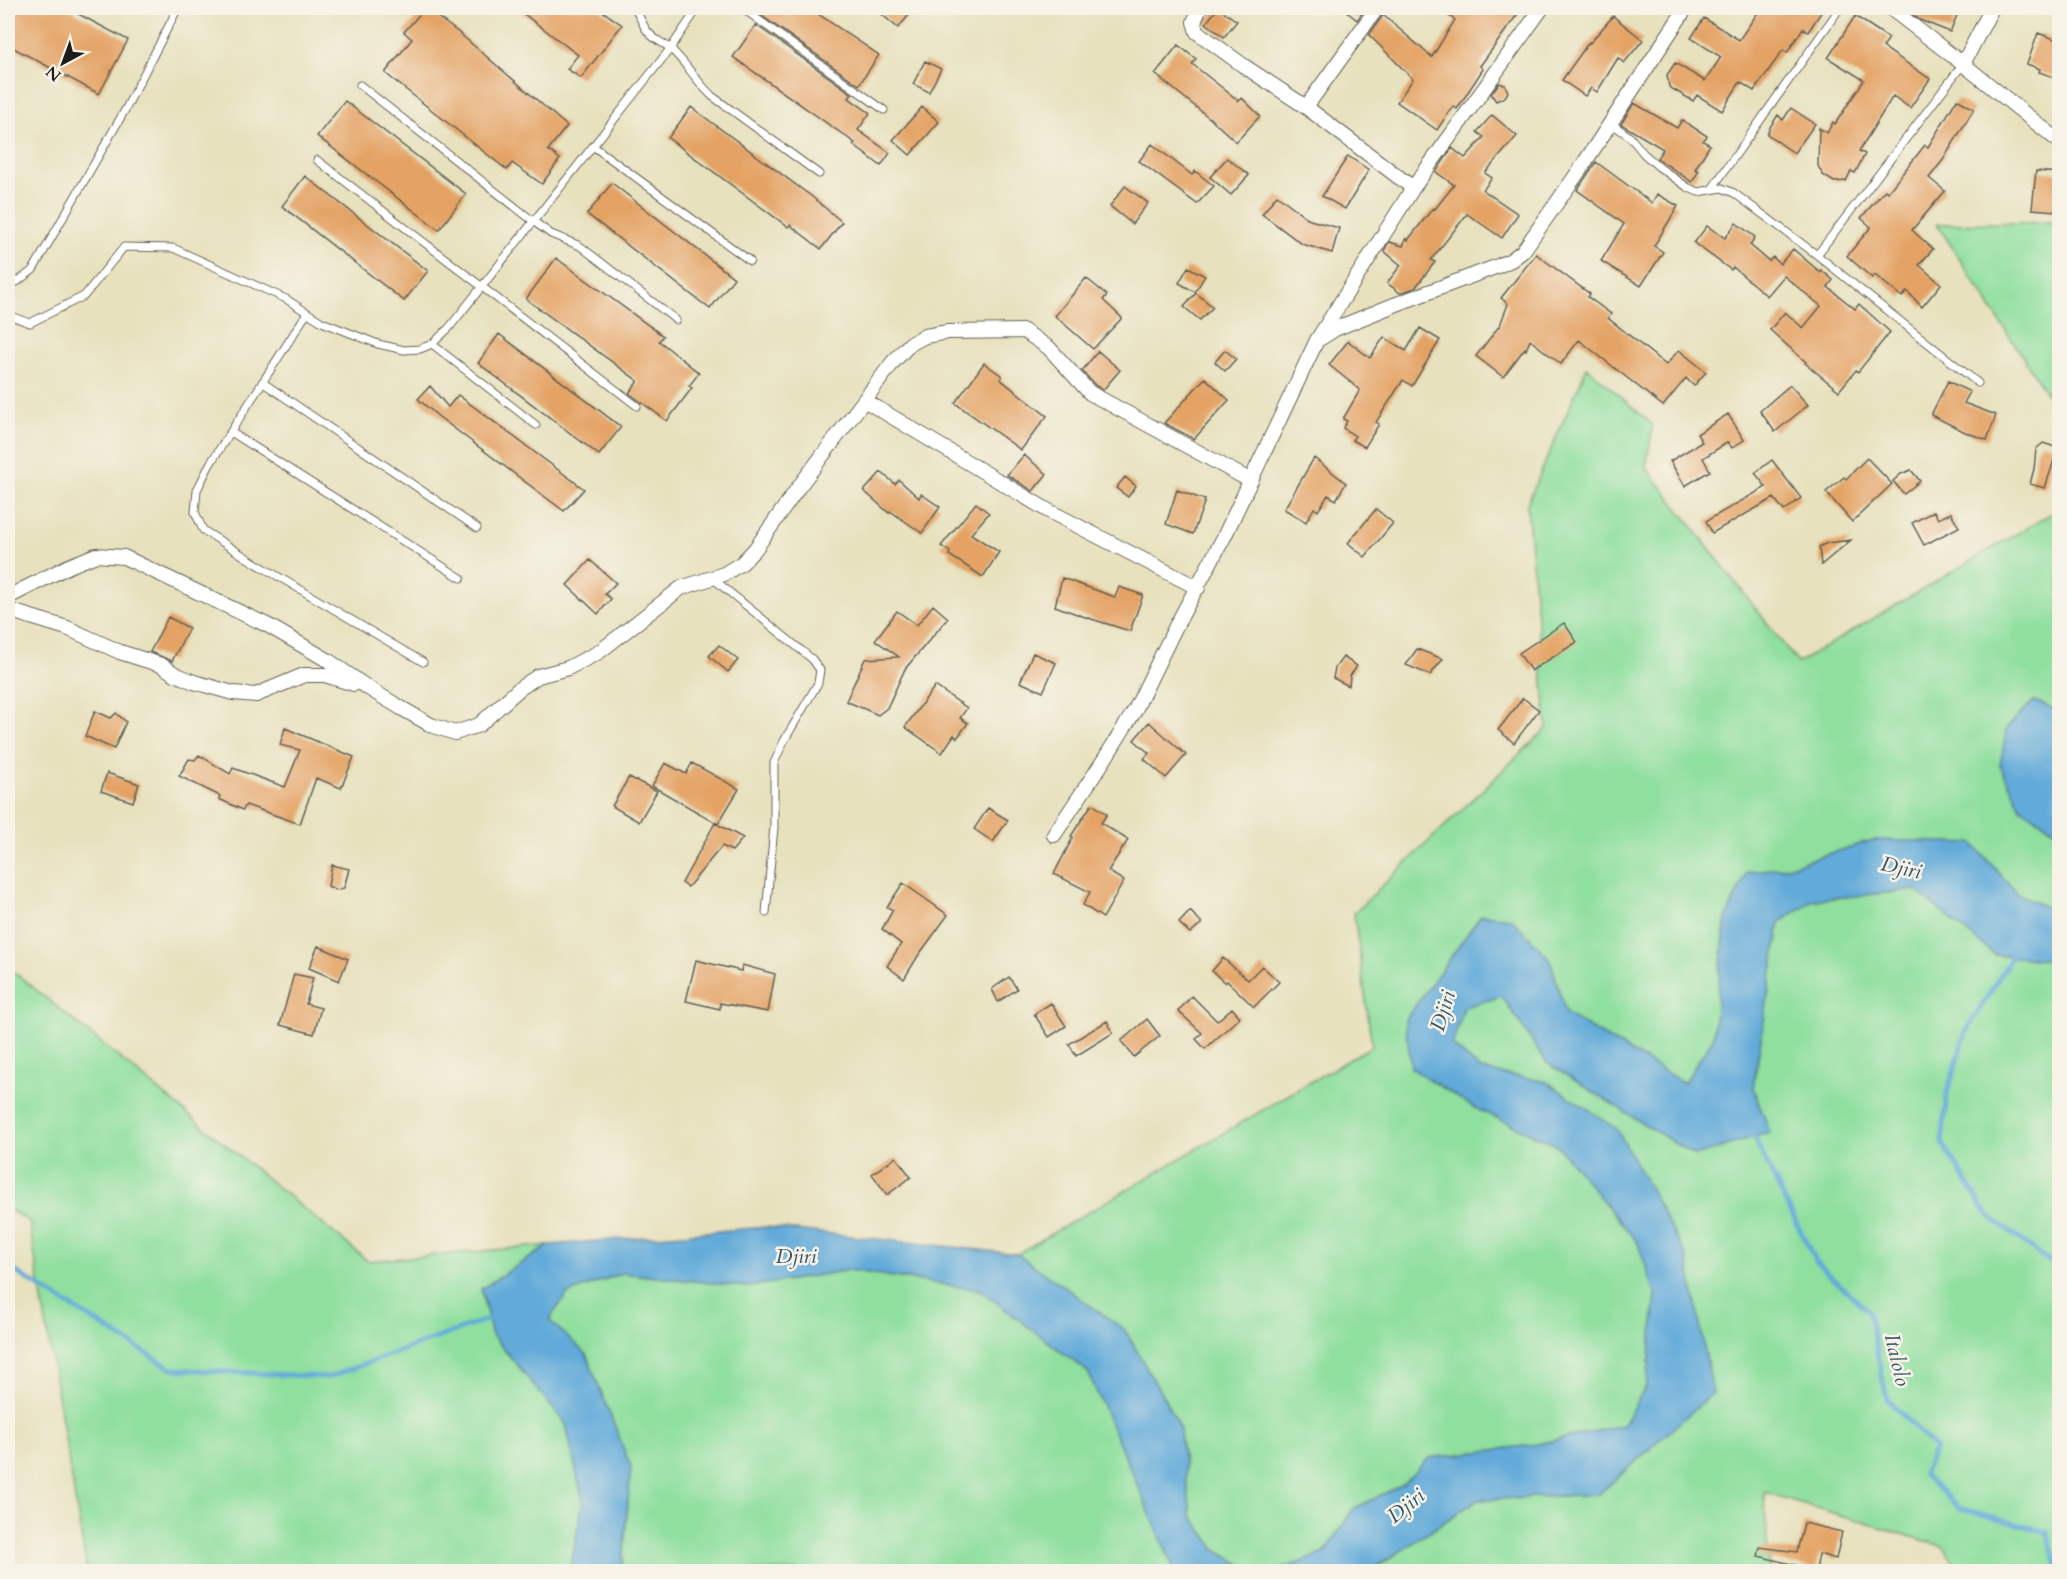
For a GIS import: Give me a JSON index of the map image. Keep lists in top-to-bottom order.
{
  "water": ["Djiri", "Italolo"],
  "north": "bottom left"
}
